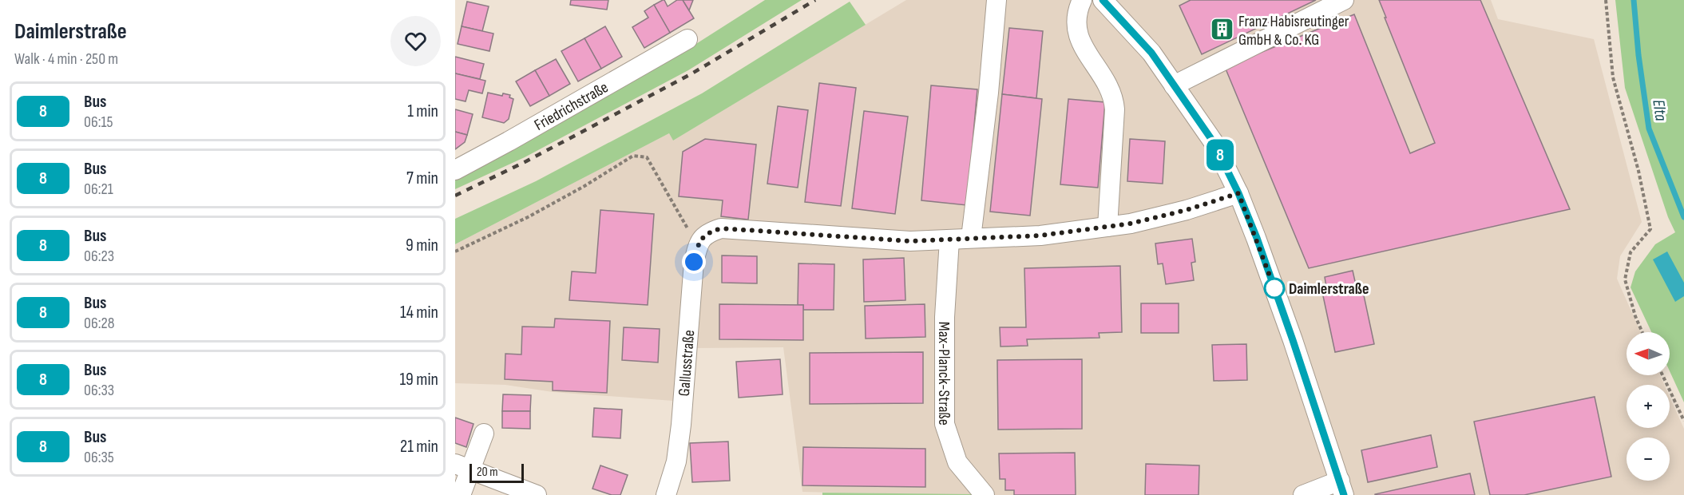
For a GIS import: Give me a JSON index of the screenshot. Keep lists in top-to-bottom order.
{
  "streets": {
    "street": ["Friedrichstraße", "Gallusstraße", "Max-Planck-Straße"]
  },
  "water": ["Elta"],
  "places": {
    "building": ["Franz Habisreutinger GmbH & Co. KG"],
    "other": ["Daimlerstraße"]
  },
  "lines": ["bus line 8"],
  "scale_bar": "20 m",
  "north": "left",
  "page": {
    "heading": ["Daimlerstraße", "Walk · 4 min · 250 m"],
    "on_map": "8",
    "list": [
      {
        "mark": "8",
        "name": "Bus",
        "note": "06:15",
        "value": "1 min"
      },
      {
        "mark": "8",
        "name": "Bus",
        "note": "06:21",
        "value": "7 min"
      },
      {
        "mark": "8",
        "name": "Bus",
        "note": "06:23",
        "value": "9 min"
      },
      {
        "mark": "8",
        "name": "Bus",
        "note": "06:28",
        "value": "14 min"
      },
      {
        "mark": "8",
        "name": "Bus",
        "note": "06:33",
        "value": "19 min"
      },
      {
        "mark": "8",
        "name": "Bus",
        "note": "06:35",
        "value": "21 min"
      }
    ],
    "map_buttons": ["+", "−"],
    "scale": "20 m"
  }
}
